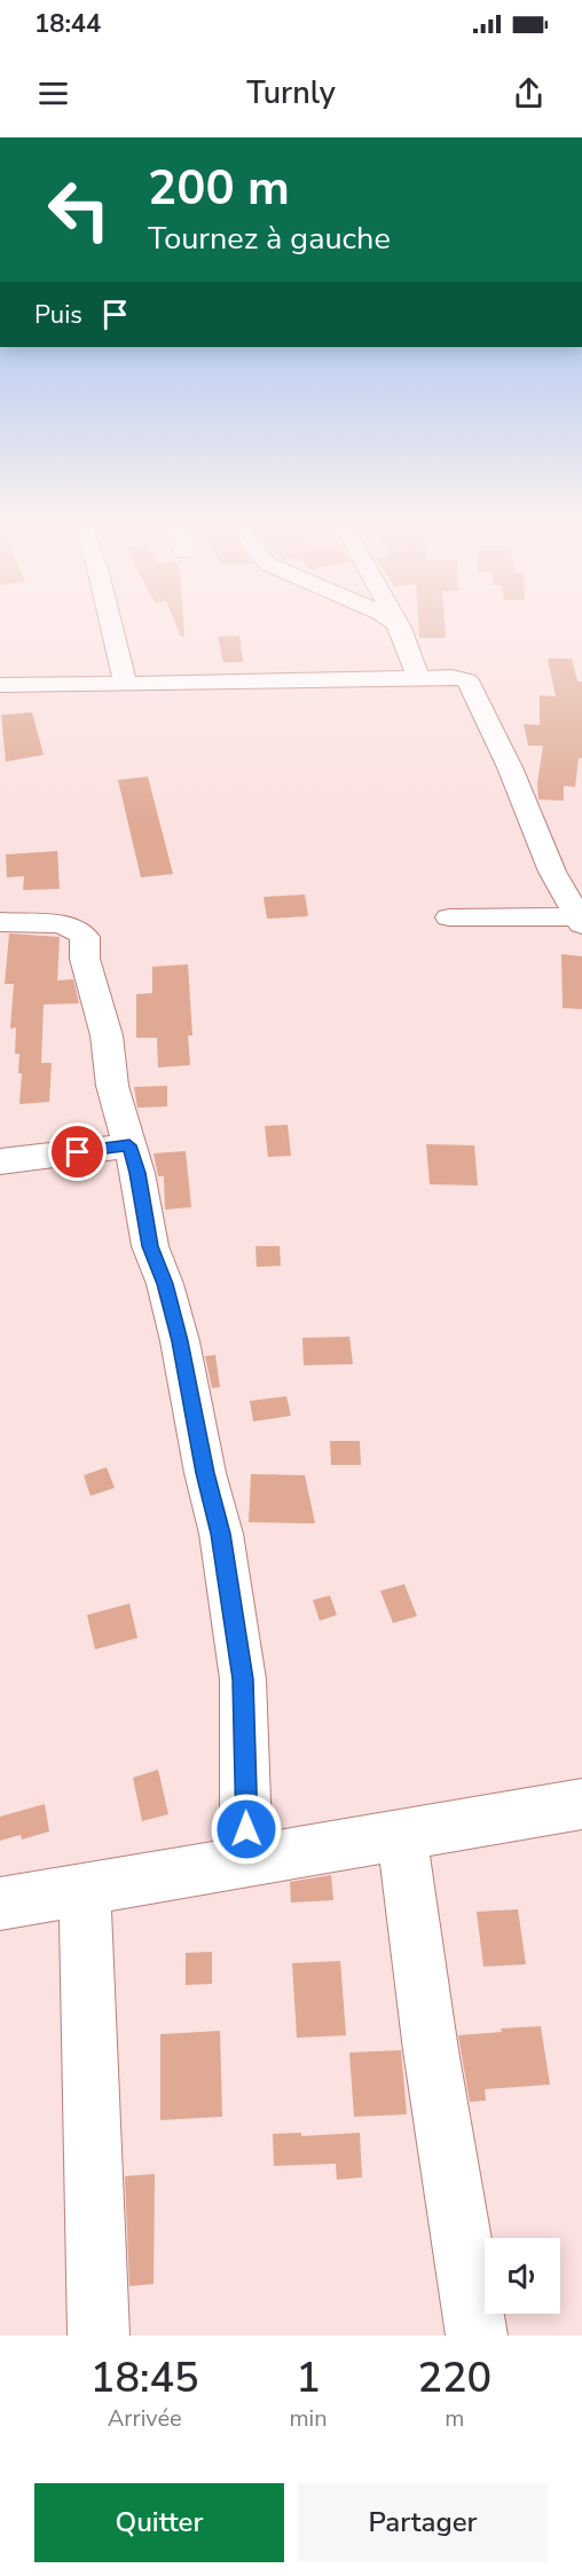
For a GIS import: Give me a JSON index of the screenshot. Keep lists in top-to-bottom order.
{
  "page": {
    "status": "18:44",
    "header": "Turnly",
    "turn": ["200 m", "Tournez à gauche"],
    "then": "Puis",
    "eta": [
      "18:45",
      "Arrivée",
      "1",
      "min",
      "220",
      "m"
    ],
    "buttons": ["Quitter", "Partager"]
  }
}
